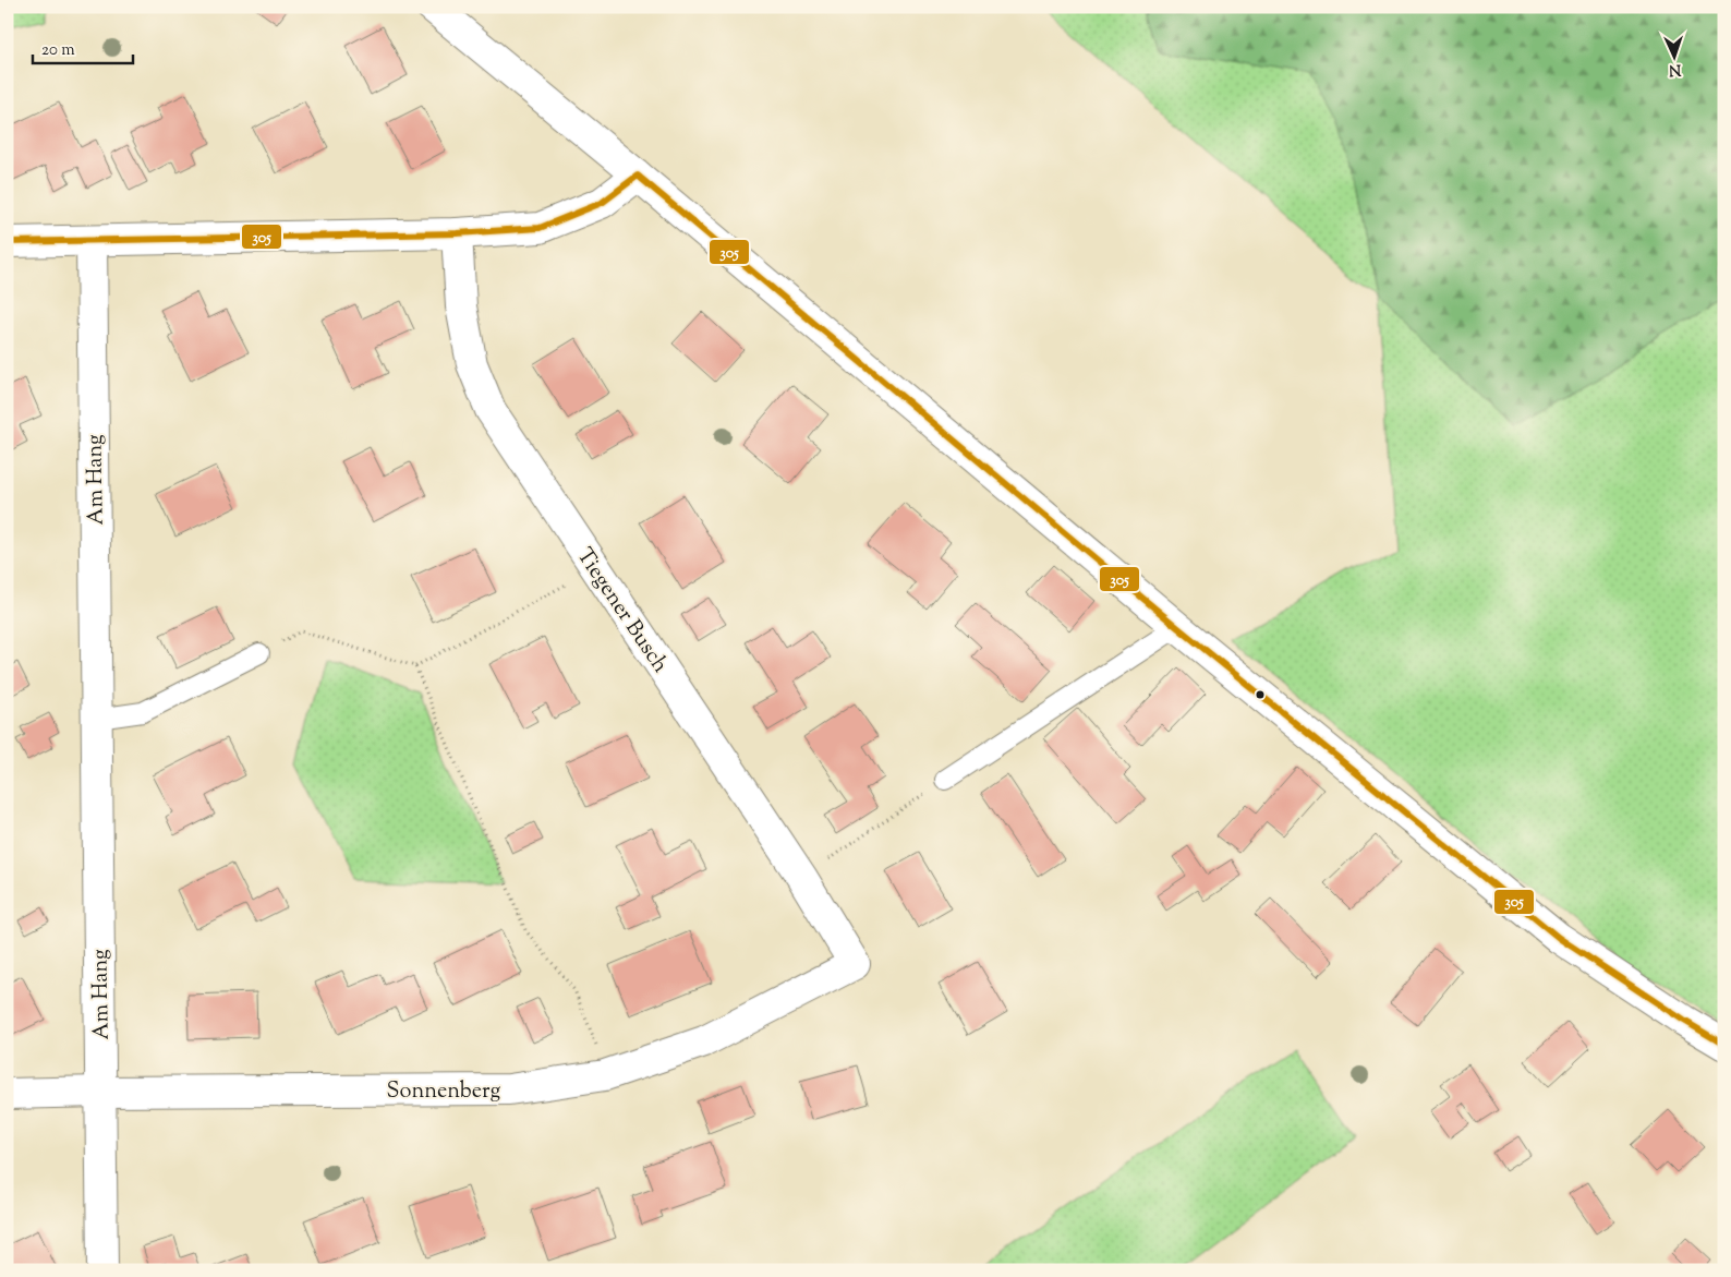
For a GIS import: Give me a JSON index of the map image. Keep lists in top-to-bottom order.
{
  "streets": {
    "street": ["Am Hang", "Tiegener Busch", "Sonnenberg"]
  },
  "crossings": [
    ["Am Hang", "Sonnenberg"],
    ["Tiegener Busch", "Sonnenberg"]
  ],
  "lines": ["transit line 305"],
  "scale_bar": "20 m",
  "north": "bottom"
}
